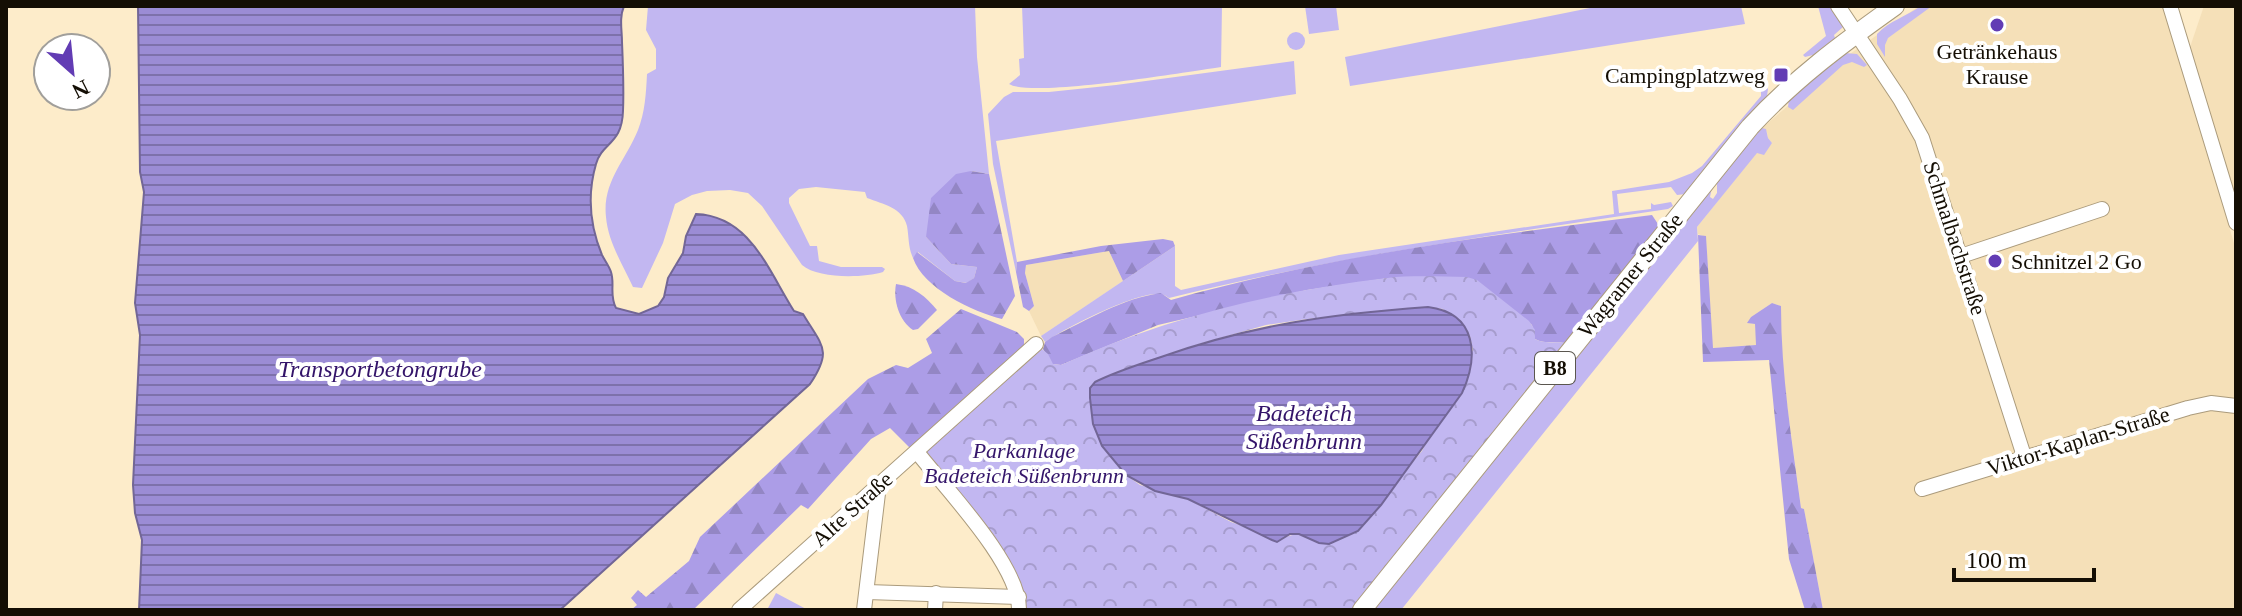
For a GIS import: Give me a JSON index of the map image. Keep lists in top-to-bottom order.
{
  "streets": {
    "main road": ["Wagramer Straße", "B8"],
    "street": ["Schmalbachstraße", "Viktor-Kaplan-Straße", "Alte Straße"]
  },
  "crossings": [
    ["Schmalbachstraße", "Wagramer Straße"],
    ["Schmalbachstraße", "Viktor-Kaplan-Straße"]
  ],
  "water": ["Transportbetongrube", "Badeteich Süßenbrunn"],
  "parks": ["Parkanlage Badeteich Süßenbrunn"],
  "places": {
    "other": ["Getränkehaus Krause", "Schnitzel 2 Go"],
    "transit": ["Campingplatzweg"]
  },
  "scale_bar": "100 m",
  "north": "bottom right"
}
